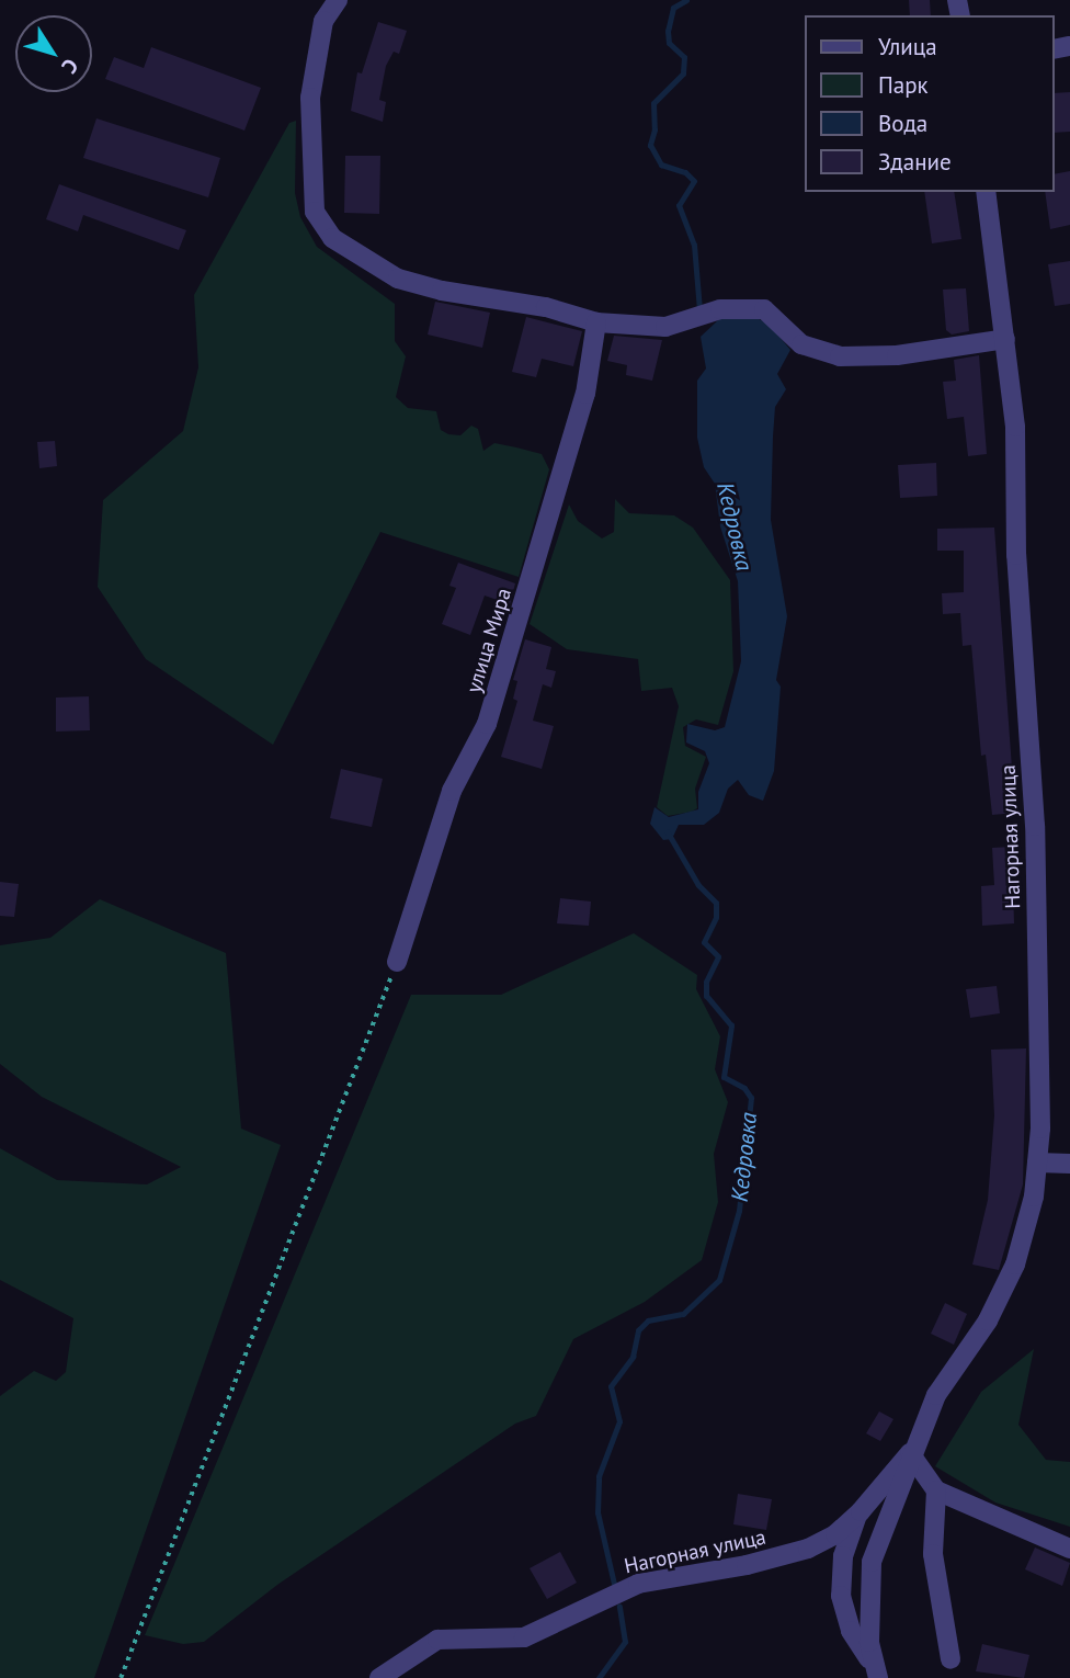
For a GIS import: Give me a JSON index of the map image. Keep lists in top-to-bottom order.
{
  "streets": {
    "street": ["улица Мира", "Нагорная улица"]
  },
  "water": ["Кедровка"],
  "legend": [
    "Улица",
    "Парк",
    "Вода",
    "Здание"
  ],
  "north": "bottom right"
}
